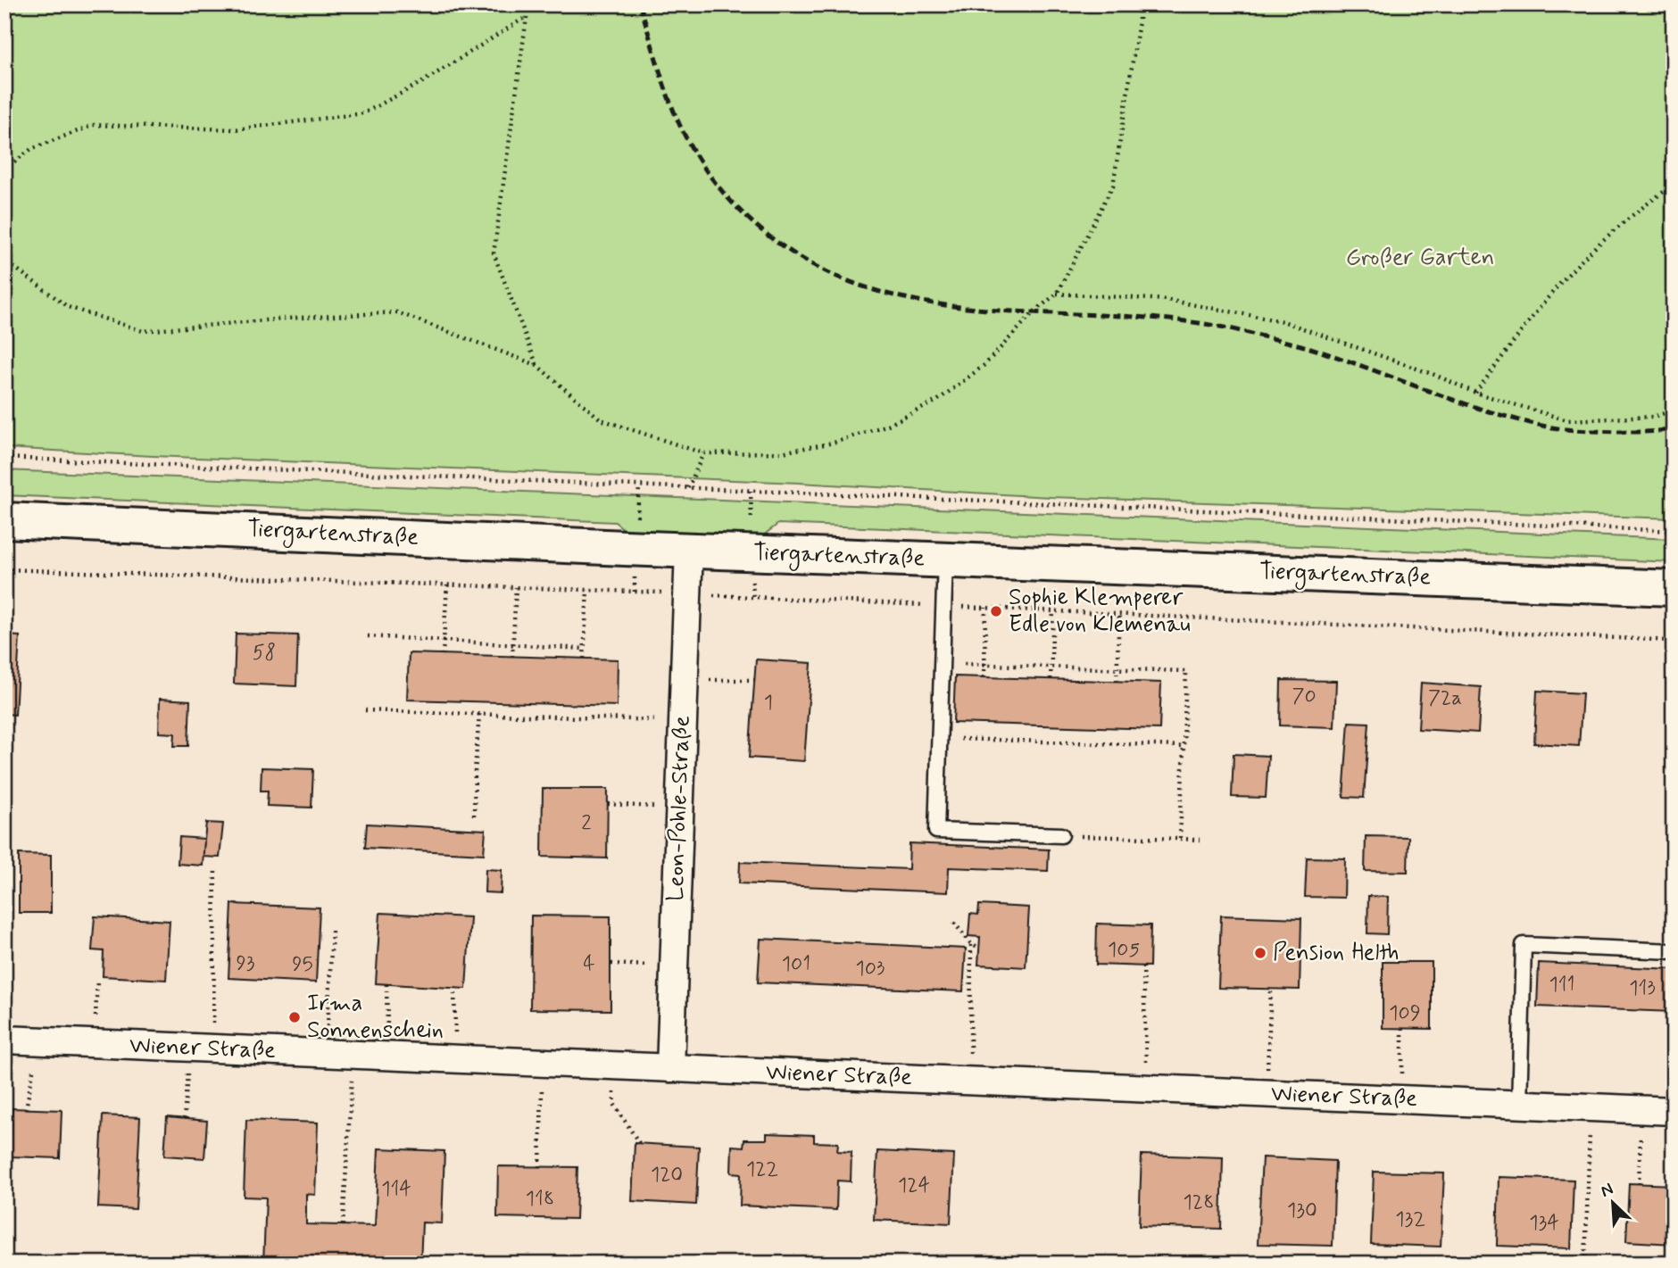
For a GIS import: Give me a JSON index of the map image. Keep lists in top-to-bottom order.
{
  "streets": {
    "main road": ["Tiergartenstraße"],
    "street": ["Leon-Pohle-Straße", "Wiener Straße"]
  },
  "crossings": [
    ["Tiergartenstraße", "Leon-Pohle-Straße"],
    ["Leon-Pohle-Straße", "Wiener Straße"]
  ],
  "parks": ["Großer Garten"],
  "places": ["Sophie Klemperer Edle von Klemenau", "Pension Helth", "Irma Sonnenschein"],
  "house_numbers": [
    "58",
    "70",
    "72a",
    "1",
    "2",
    "105",
    "93",
    "4",
    "95",
    "101",
    "103",
    "111",
    "113",
    "109",
    "122",
    "120",
    "124",
    "114",
    "118",
    "128",
    "130",
    "132",
    "134"
  ],
  "north": "top left"
}
